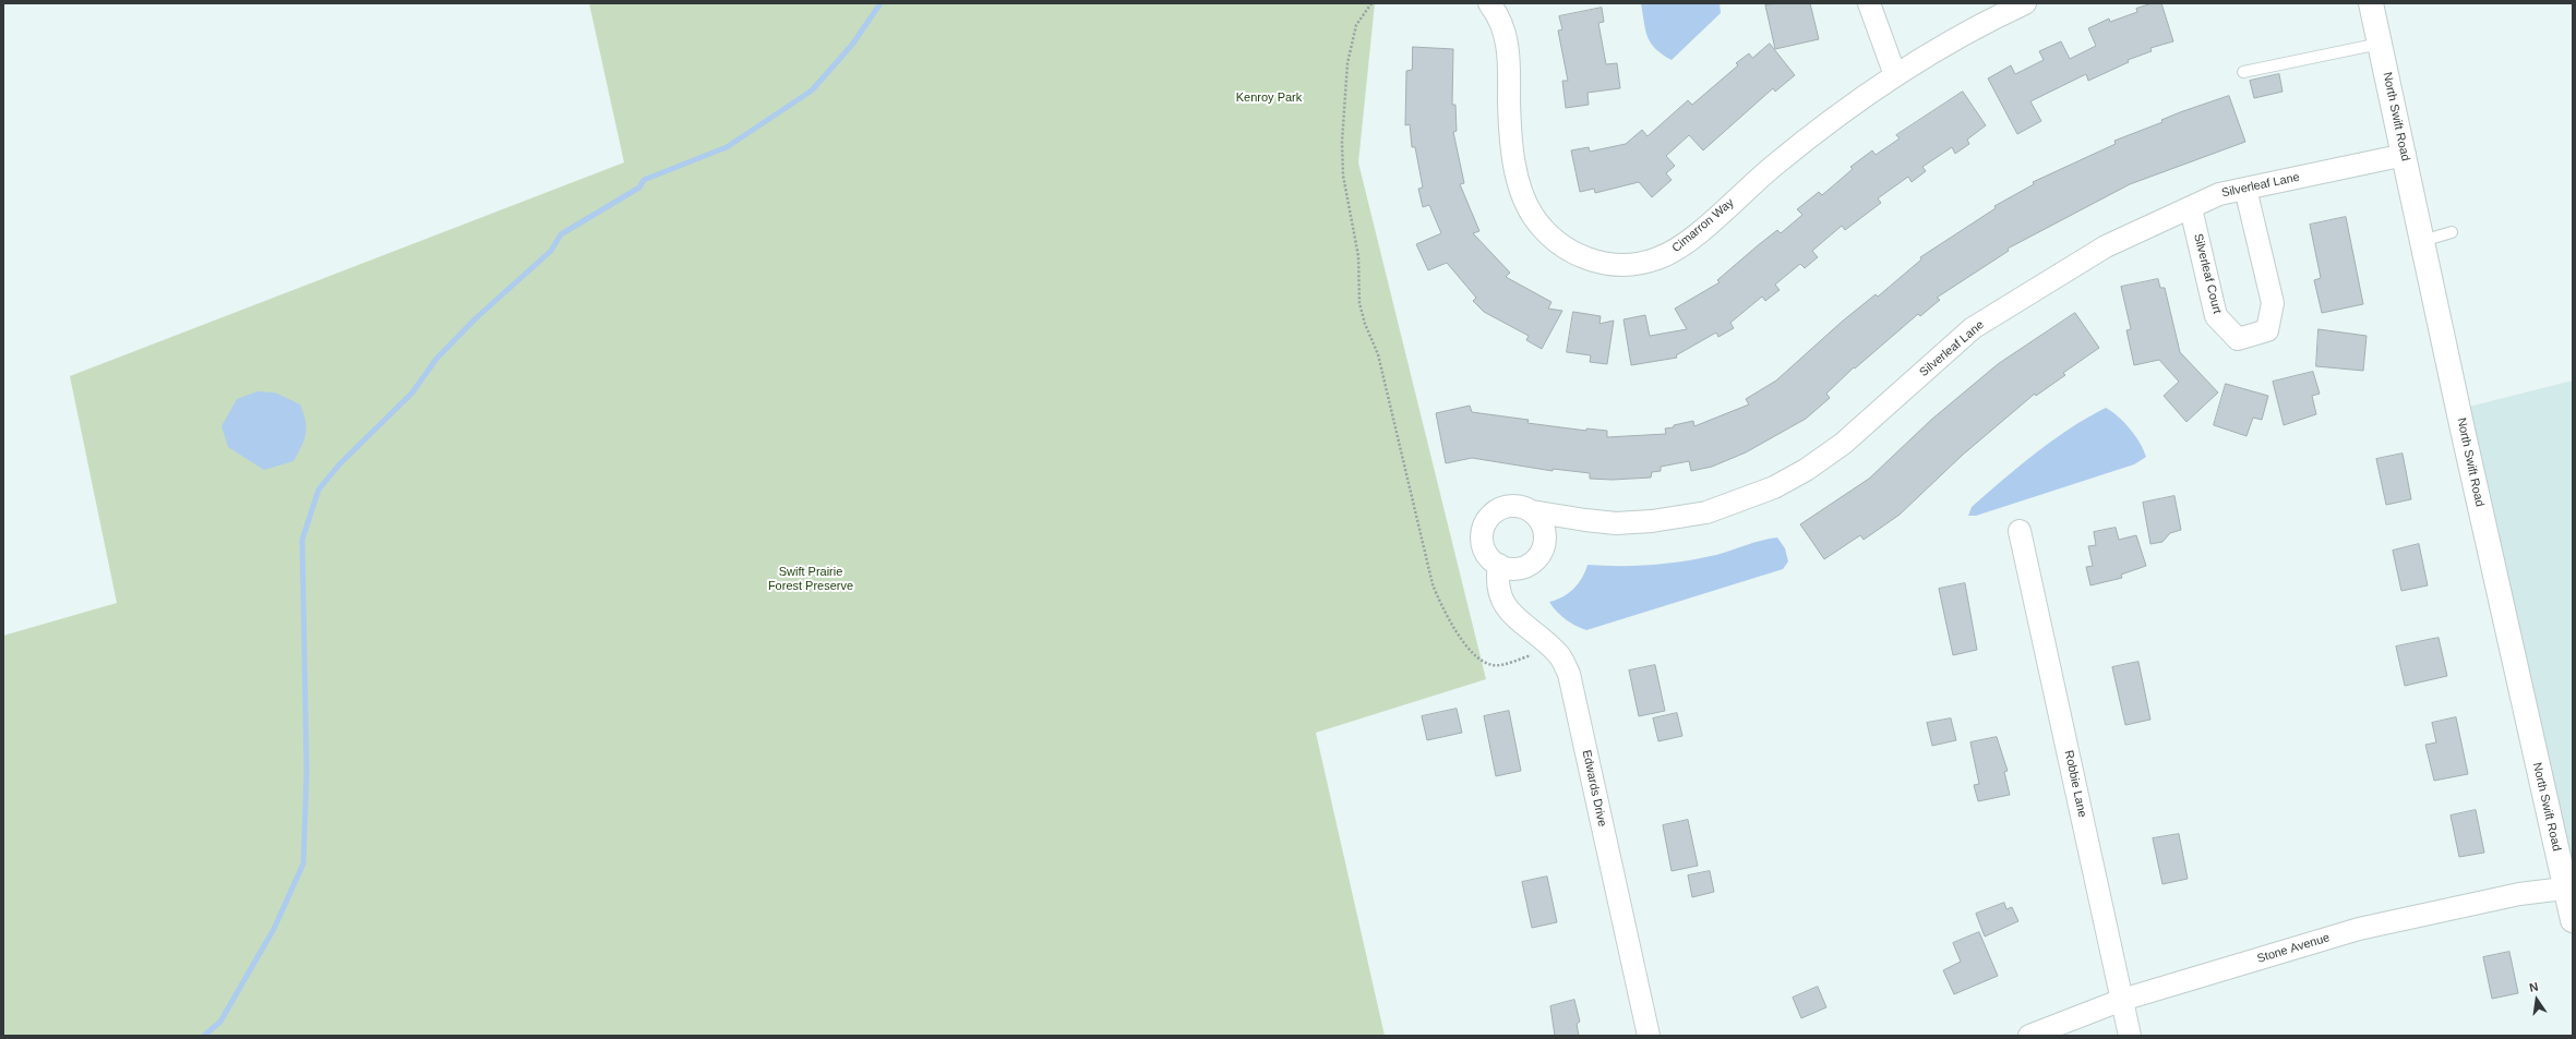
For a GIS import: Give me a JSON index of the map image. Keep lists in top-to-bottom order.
{
  "streets": {
    "street": [
      "North Swift Road",
      "Silverleaf Lane",
      "Cimarron Way",
      "Silverleaf Court",
      "Robbie Lane",
      "Edwards Drive",
      "Stone Avenue"
    ]
  },
  "crossings": [
    ["North Swift Road", "Silverleaf Lane"],
    ["North Swift Road", "Stone Avenue"],
    ["Silverleaf Lane", "Silverleaf Court"],
    ["Silverleaf Lane", "Edwards Drive"],
    ["Robbie Lane", "Stone Avenue"]
  ],
  "parks": ["Kenroy Park", "Swift Prairie Forest Preserve"],
  "north": "top"
}
